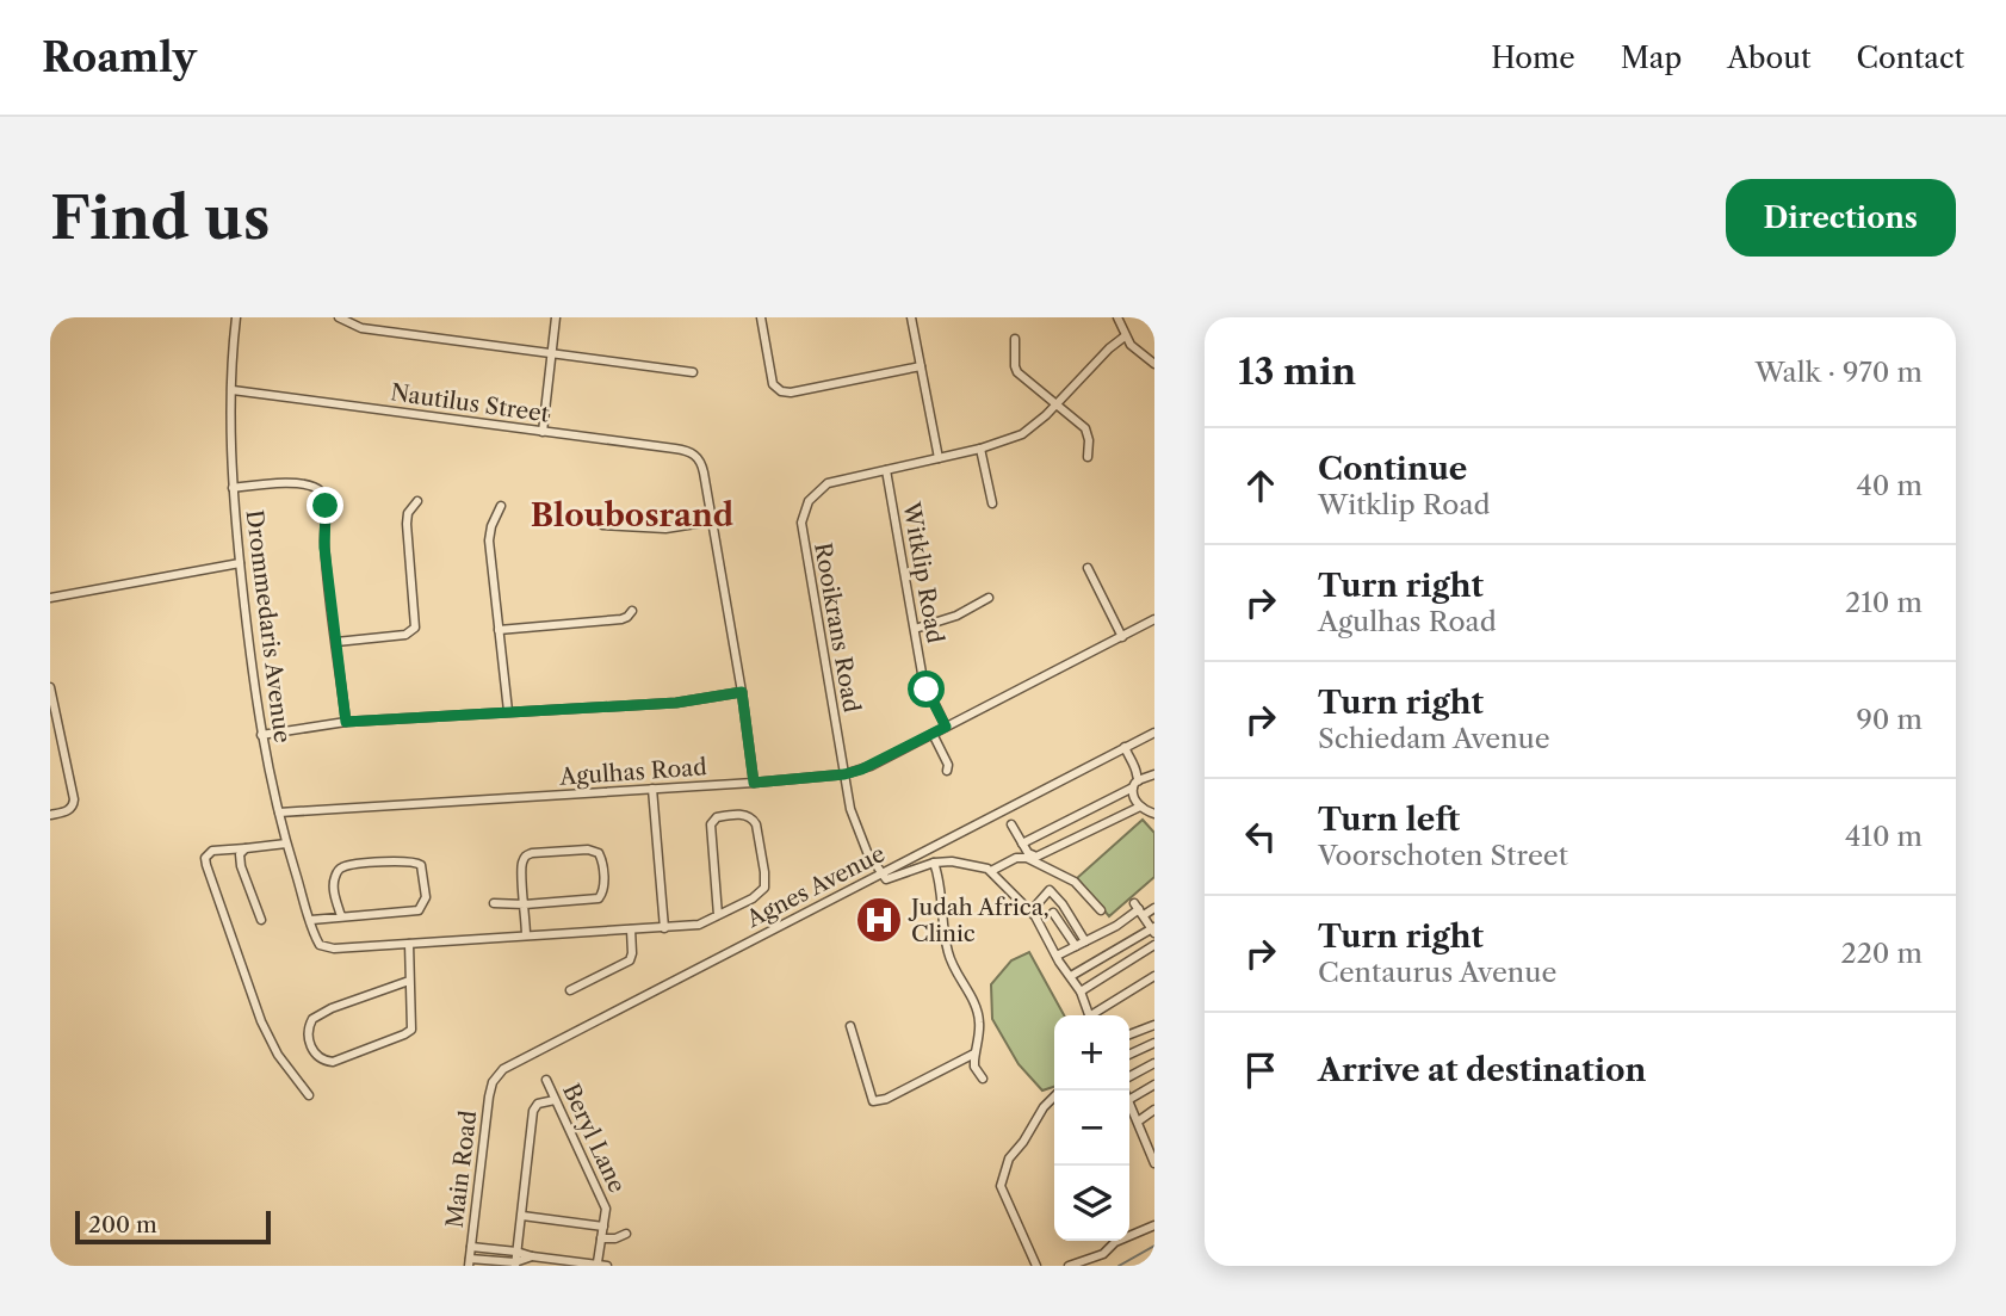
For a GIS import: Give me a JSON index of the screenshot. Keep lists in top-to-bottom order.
{
  "streets": {
    "street": [
      "Nautilus Street",
      "Witklip Road",
      "Drommedaris Avenue",
      "Rooikrans Road",
      "Agulhas Road",
      "Agnes Avenue",
      "Beryl Lane",
      "Main Road"
    ]
  },
  "crossings": [
    ["Nautilus Street", "Drommedaris Avenue"],
    ["Witklip Road", "Rooikrans Road"],
    ["Witklip Road", "Agulhas Road"],
    ["Drommedaris Avenue", "Agulhas Road"],
    ["Rooikrans Road", "Agulhas Road"],
    ["Rooikrans Road", "Agnes Avenue"],
    ["Agnes Avenue", "Main Road"]
  ],
  "districts": ["Bloubosrand"],
  "places": {
    "hospital": ["Judah Africa, Clinic"]
  },
  "scale_bar": "200 m",
  "page": {
    "header": "Roamly",
    "nav": [
      "Home",
      "Map",
      "About",
      "Contact"
    ],
    "buttons": "Directions",
    "title": "Find us",
    "heading": ["13 min", "Walk · 970 m"],
    "list": [
      ["Continue", "Witklip Road", "40 m"],
      ["Turn right", "Agulhas Road", "210 m"],
      ["Turn right", "Schiedam Avenue", "90 m"],
      ["Turn left", "Voorschoten Street", "410 m"],
      ["Turn right", "Centaurus Avenue", "220 m"],
      "Arrive at destination"
    ],
    "map_buttons": ["+", "−"],
    "scale": "200 m"
  }
}
